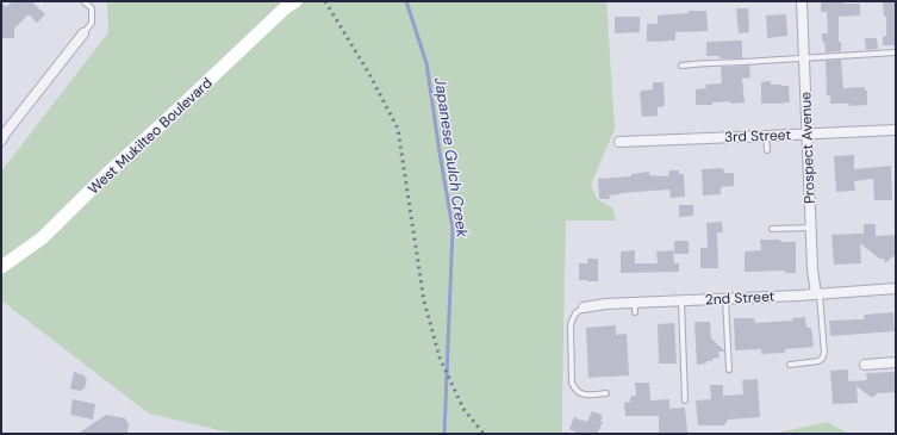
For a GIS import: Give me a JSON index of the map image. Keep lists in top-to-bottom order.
{
  "streets": {
    "main road": ["West Mukilteo Boulevard"],
    "street": ["3rd Street", "Prospect Avenue", "2nd Street"]
  },
  "crossings": [
    ["3rd Street", "Prospect Avenue"],
    ["Prospect Avenue", "2nd Street"]
  ],
  "water": ["Japanese Gulch Creek"]
}
